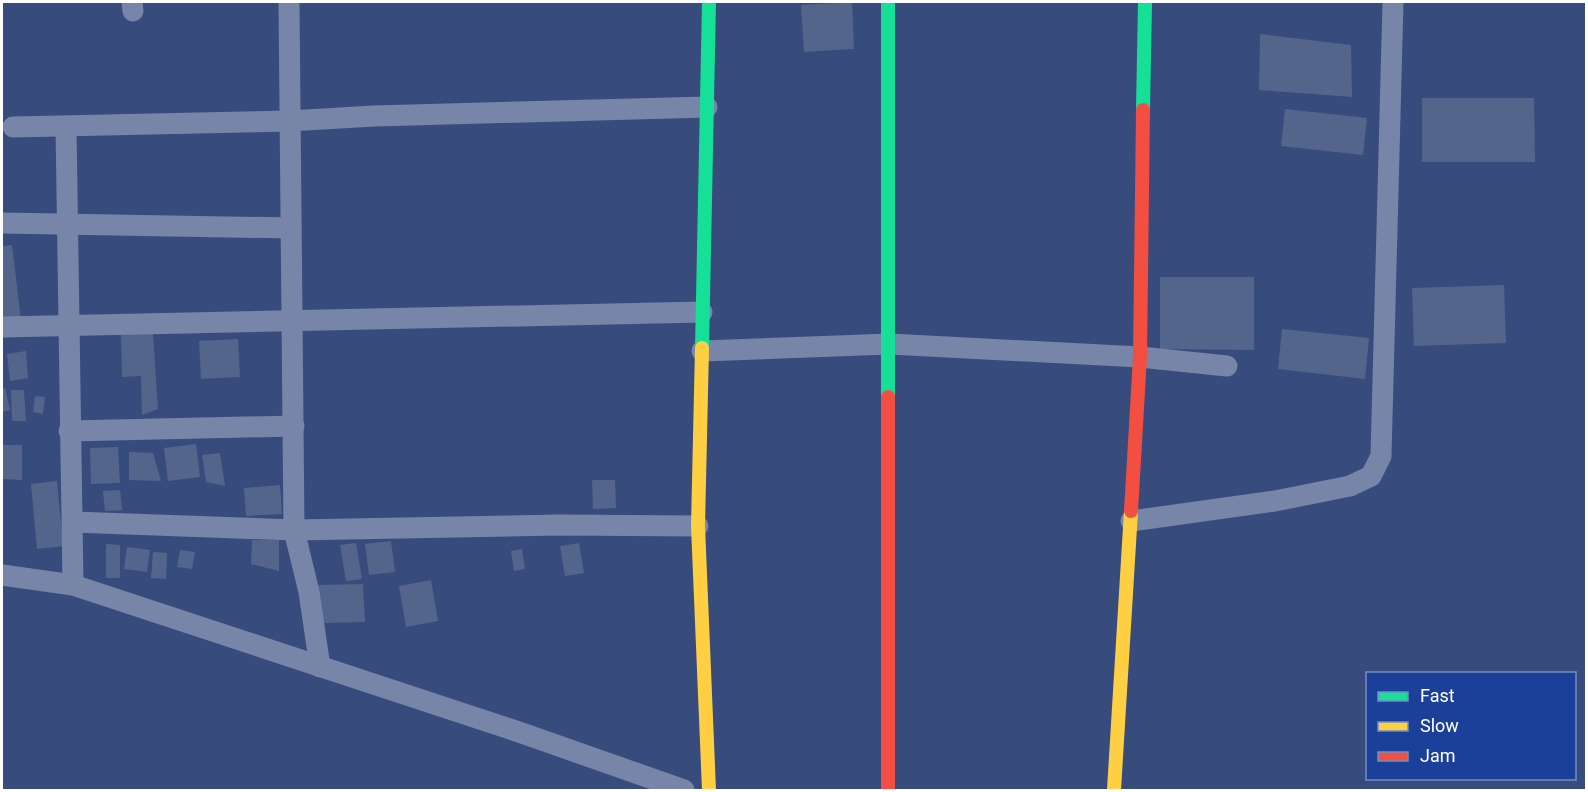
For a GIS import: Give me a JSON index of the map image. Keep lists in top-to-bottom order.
{
  "legend": ["Fast", "Slow", "Jam"]
}
